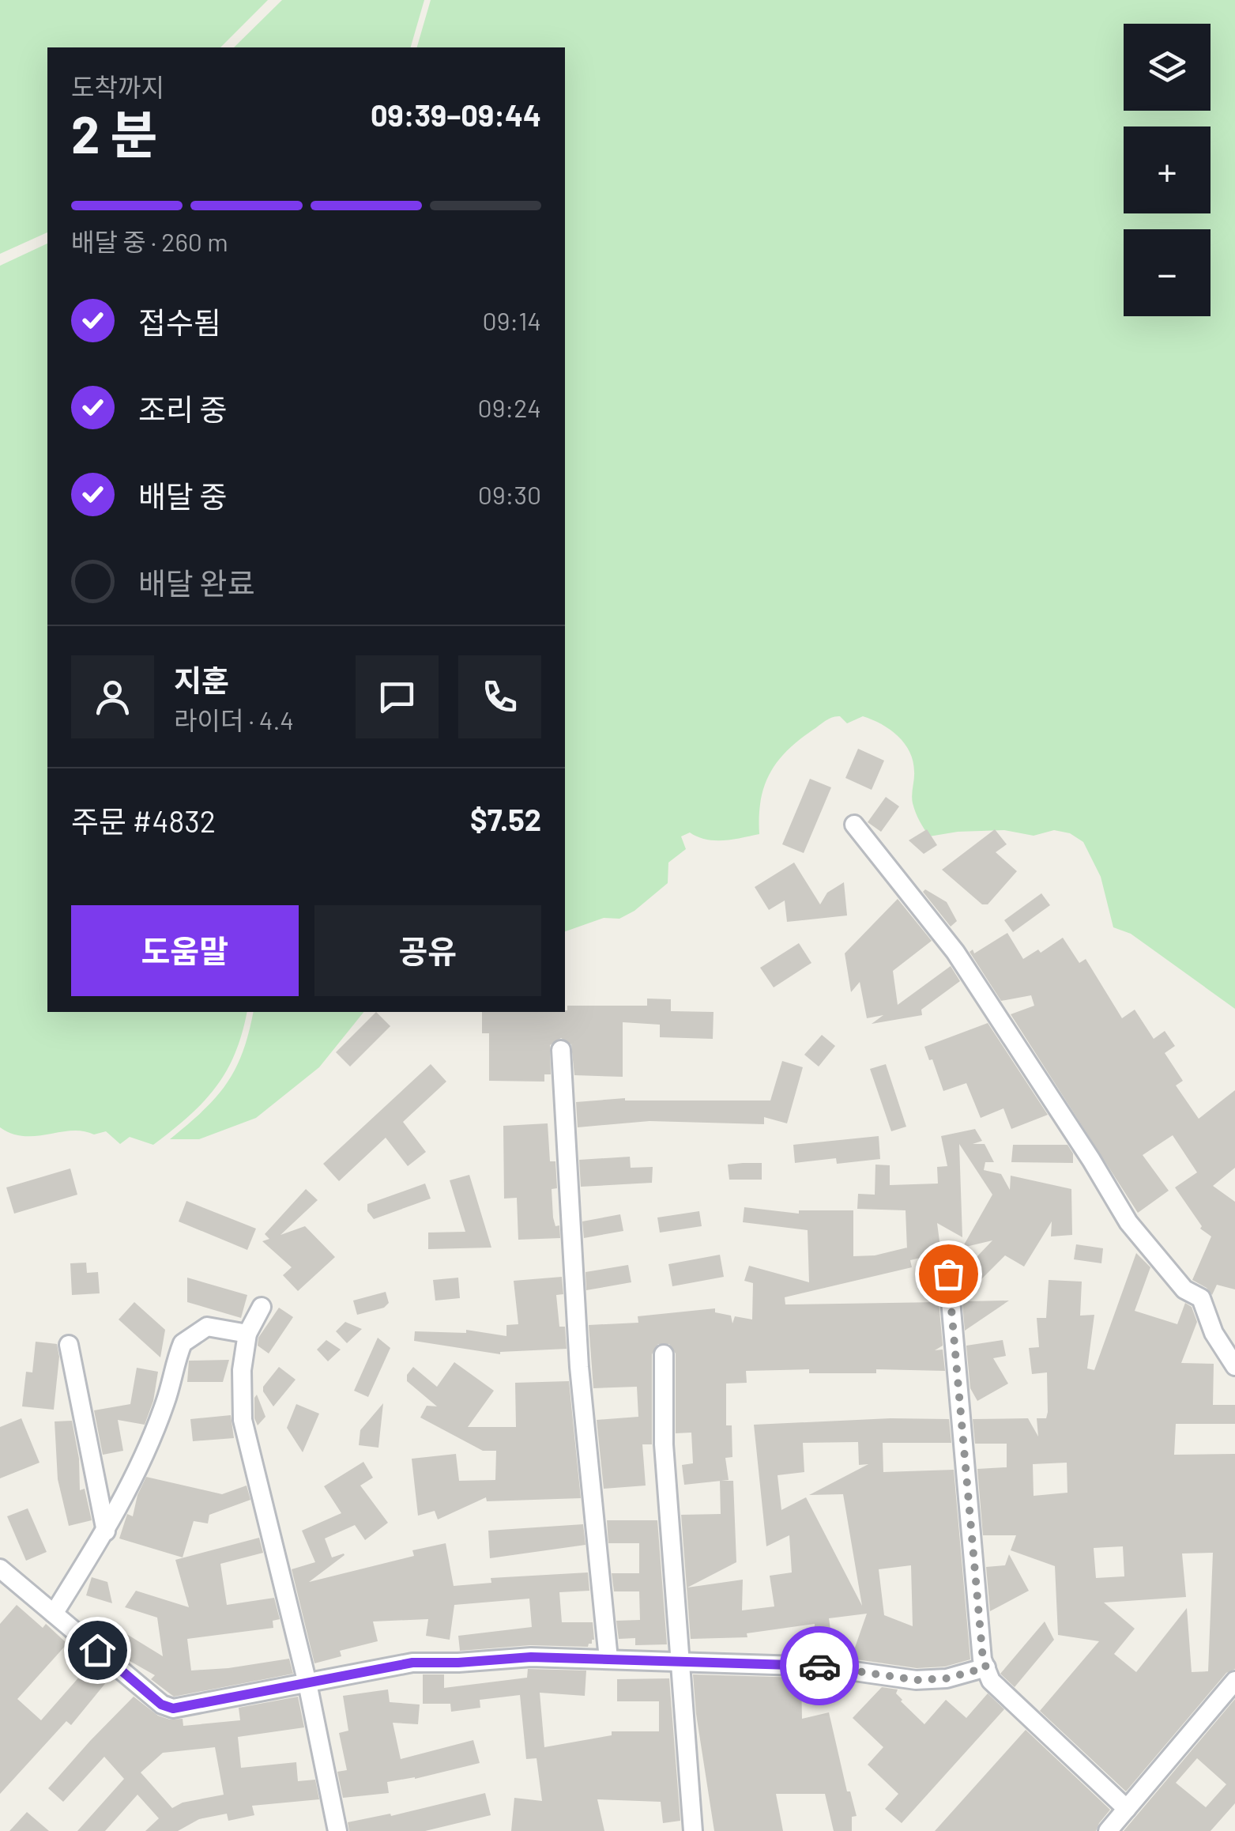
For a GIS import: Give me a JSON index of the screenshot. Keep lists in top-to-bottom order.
{
  "page": {
    "map_buttons": ["+", "−"],
    "heading": ["2 분", "도착까지", "09:39–09:44"],
    "panel": [
      "지훈",
      "라이더 · 4.4",
      "주문 #4832",
      "$7.52"
    ],
    "bar": "배달 중 · 260 m",
    "list": [
      ["접수됨", "09:14"],
      ["조리 중", "09:24"],
      ["배달 중", "09:30"],
      "배달 완료"
    ],
    "buttons": ["도움말", "공유"]
  }
}
